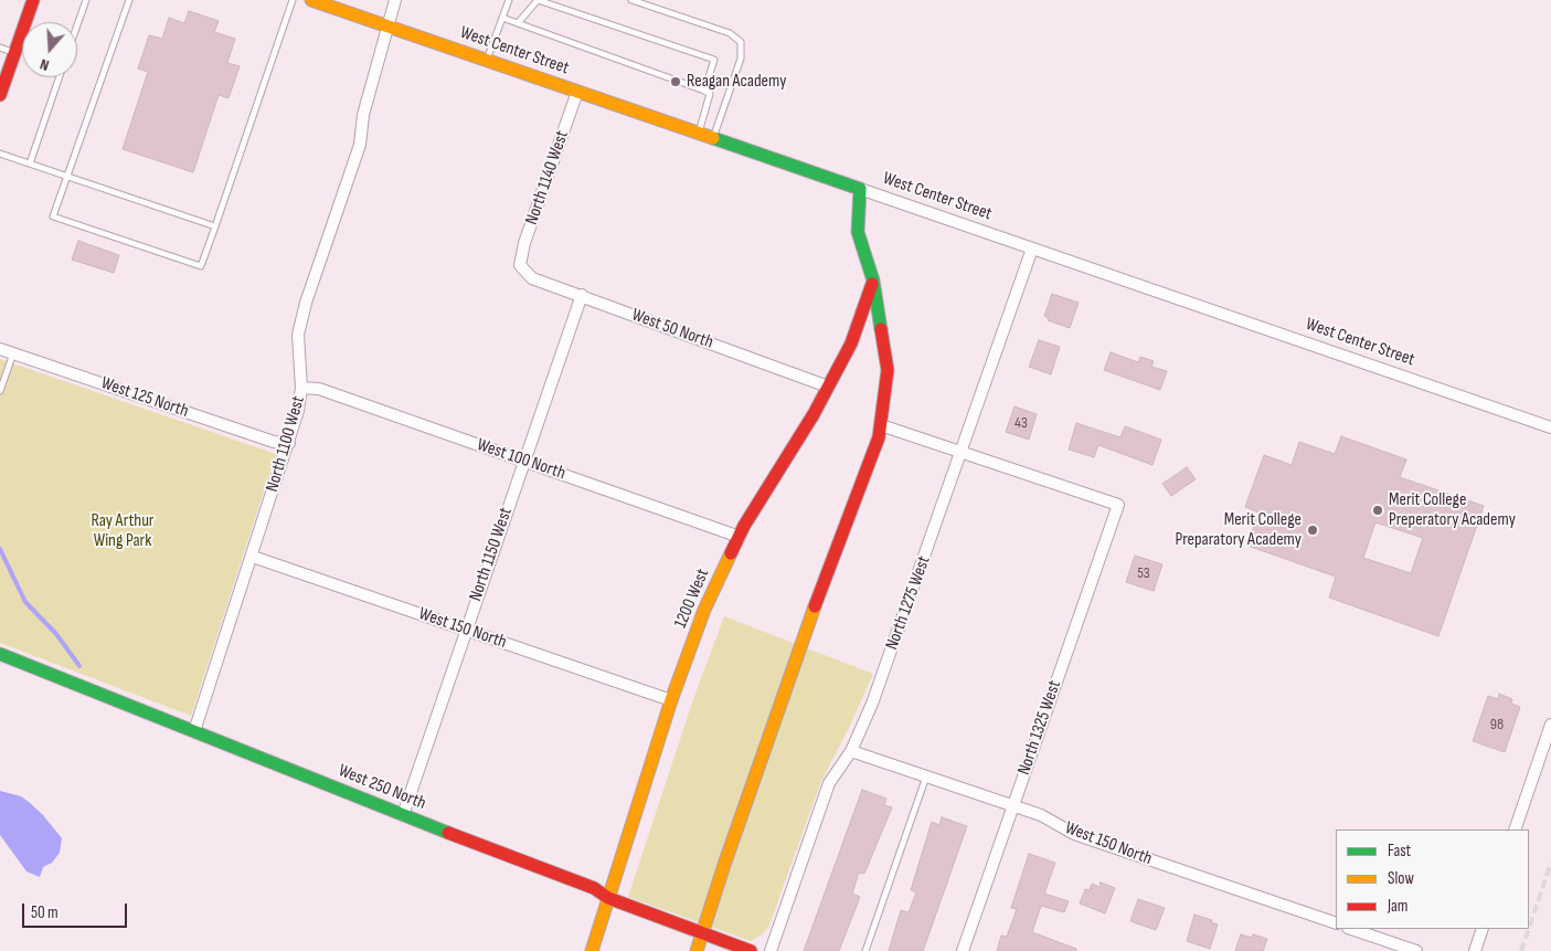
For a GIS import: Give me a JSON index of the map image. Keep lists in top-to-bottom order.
{
  "streets": {
    "street": [
      "West Center Street",
      "North 1140 West",
      "West 50 North",
      "West 125 North",
      "North 1100 West",
      "West 100 North",
      "North 1150 West",
      "1200 West",
      "North 1275 West",
      "West 150 North",
      "North 1325 West",
      "West 250 North"
    ]
  },
  "crossings": [
    ["West Center Street", "North 1140 West"],
    ["West Center Street", "North 1100 West"],
    ["West Center Street", "North 1275 West"],
    ["North 1140 West", "West 50 North"],
    ["West 50 North", "North 1150 West"],
    ["West 50 North", "1200 West"],
    ["West 125 North", "North 1100 West"],
    ["North 1100 West", "West 100 North"],
    ["North 1100 West", "West 150 North"],
    ["North 1100 West", "West 250 North"],
    ["West 100 North", "North 1150 West"],
    ["West 100 North", "1200 West"],
    ["North 1150 West", "West 150 North"],
    ["North 1150 West", "West 250 North"],
    ["1200 West", "West 150 North"],
    ["1200 West", "West 250 North"],
    ["North 1275 West", "West 150 North"],
    ["North 1275 West", "North 1325 West"],
    ["West 150 North", "North 1325 West"]
  ],
  "parks": ["Ray Arthur Wing Park"],
  "places": ["Reagan Academy", "Merit College Preperatory Academy", "Merit College Preparatory Academy"],
  "house_numbers": ["43", "53", "98"],
  "legend": ["Fast", "Slow", "Jam"],
  "scale_bar": "50 m",
  "north": "bottom"
}
